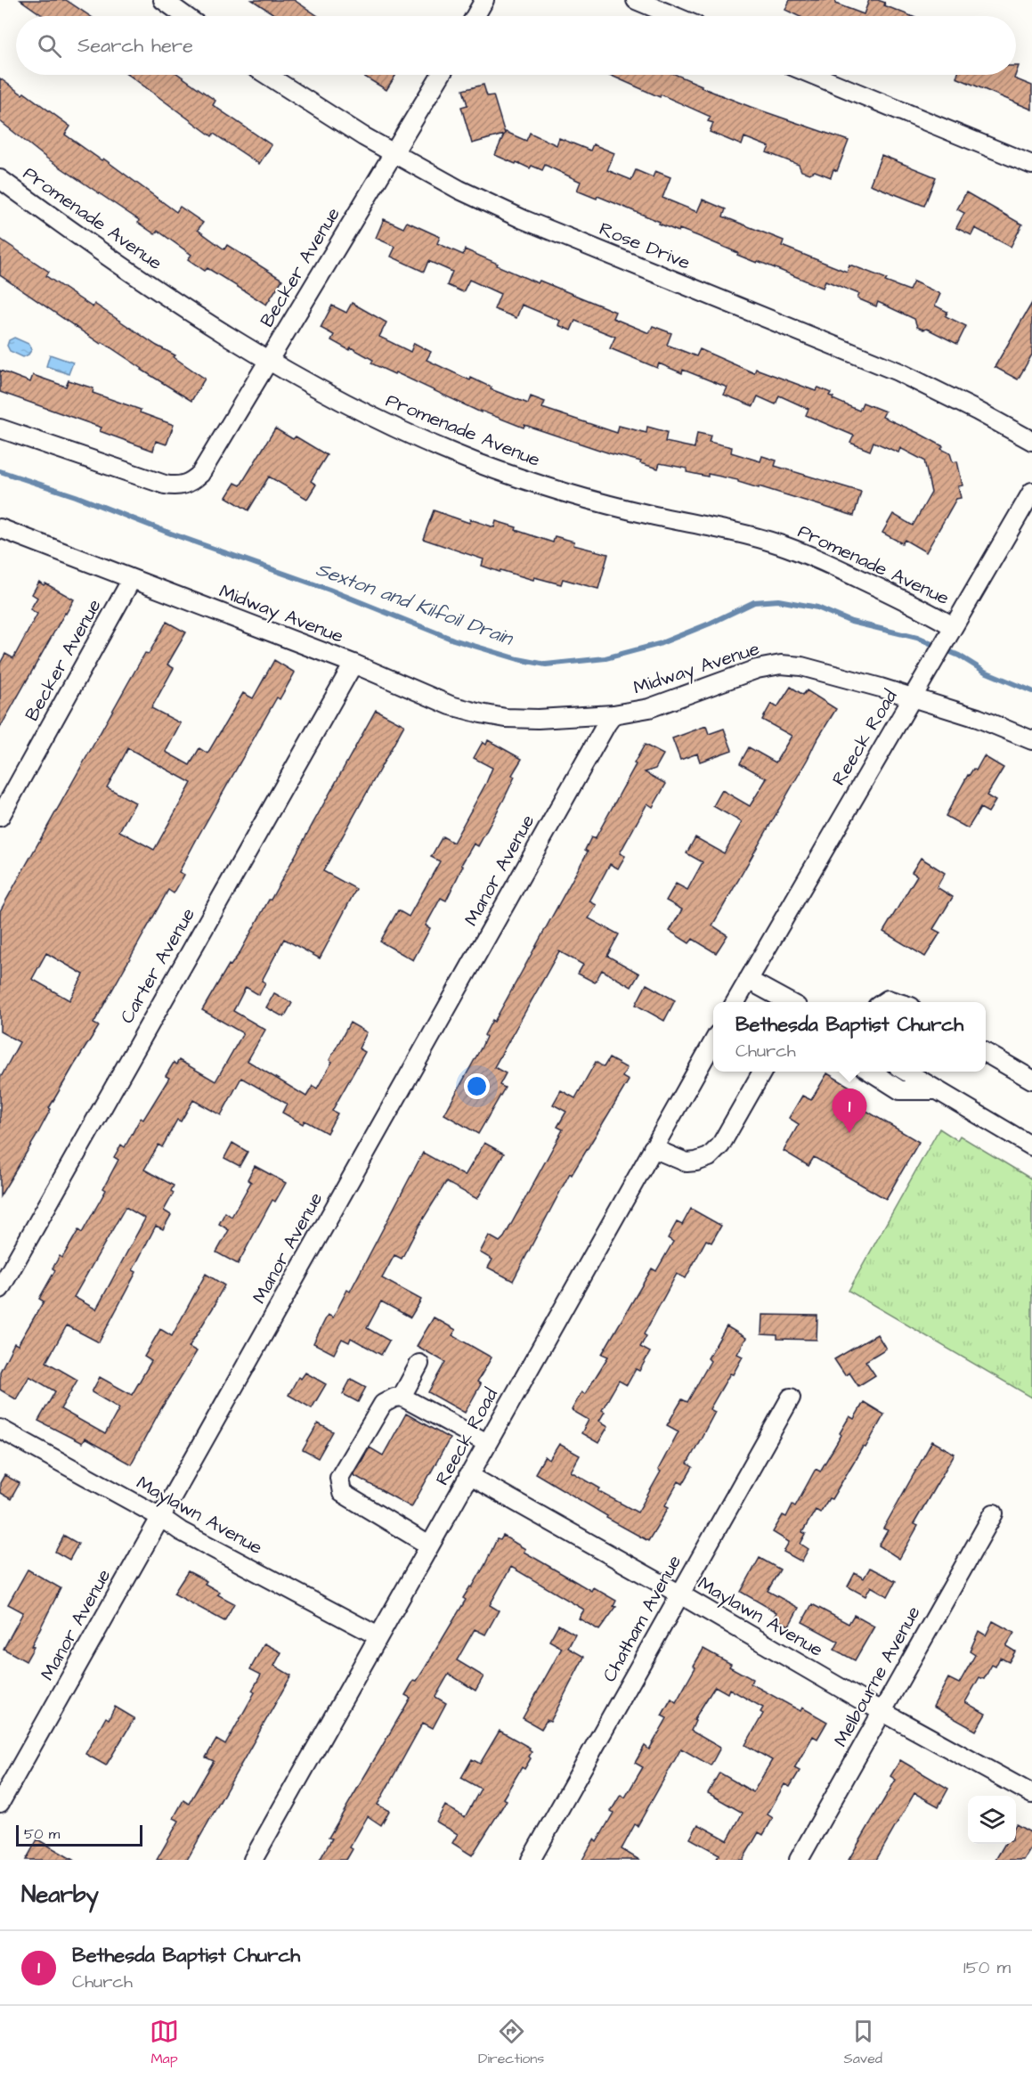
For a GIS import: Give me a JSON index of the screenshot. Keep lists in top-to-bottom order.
{
  "streets": {
    "street": [
      "Promenade Avenue",
      "Rose Drive",
      "Becker Avenue",
      "Midway Avenue",
      "Reeck Road",
      "Manor Avenue",
      "Carter Avenue",
      "Maylawn Avenue",
      "Chatham Avenue",
      "Melbourne Avenue"
    ]
  },
  "crossings": [
    ["Promenade Avenue", "Becker Avenue"],
    ["Promenade Avenue", "Reeck Road"],
    ["Rose Drive", "Becker Avenue"],
    ["Becker Avenue", "Midway Avenue"],
    ["Midway Avenue", "Reeck Road"],
    ["Midway Avenue", "Manor Avenue"],
    ["Midway Avenue", "Carter Avenue"],
    ["Reeck Road", "Maylawn Avenue"],
    ["Manor Avenue", "Maylawn Avenue"],
    ["Maylawn Avenue", "Chatham Avenue"],
    ["Maylawn Avenue", "Melbourne Avenue"]
  ],
  "water": ["Sexton and Kilfoil Drain"],
  "scale_bar": "50 m",
  "page": {
    "search": "Search here",
    "popup": ["Bethesda Baptist Church", "Church"],
    "pins": "1",
    "scale": "50 m",
    "heading": "Nearby",
    "list": [
      {
        "mark": "1",
        "name": "Bethesda Baptist Church",
        "note": "Church",
        "value": "150 m"
      }
    ],
    "nav": ["Map", "Directions", "Saved"]
  }
}
